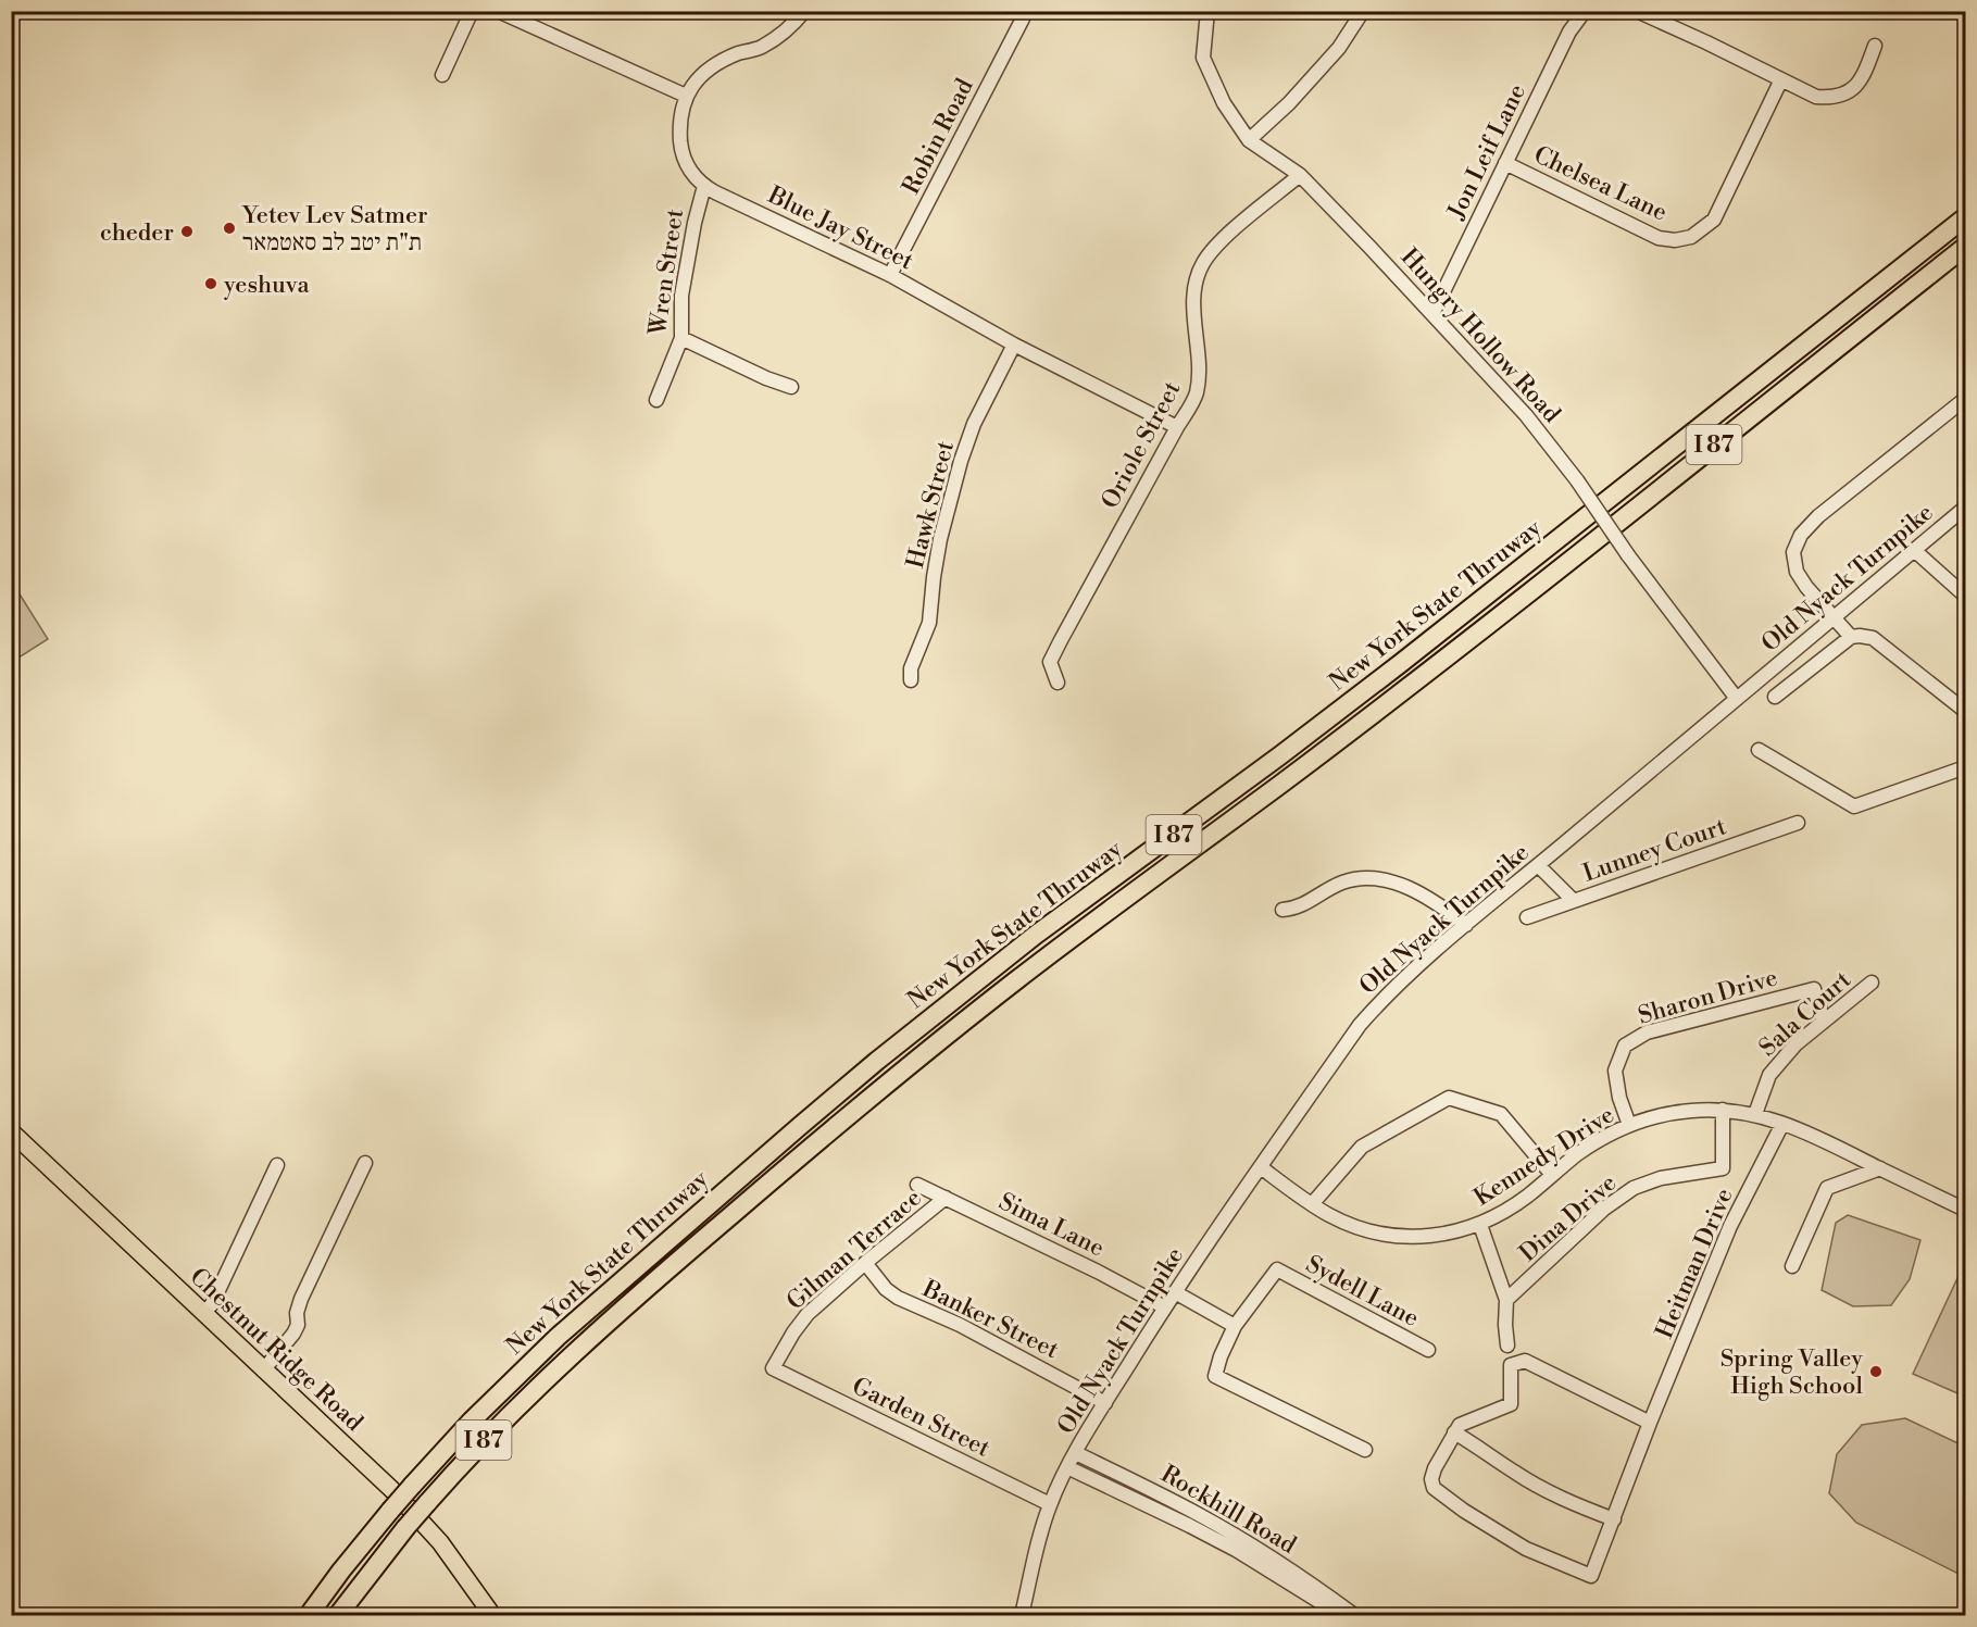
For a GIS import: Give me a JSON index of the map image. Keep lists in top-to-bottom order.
{
  "streets": {
    "highway": ["I 87", "New York State Thruway"],
    "main road": ["Chestnut Ridge Road"],
    "street": [
      "Robin Road",
      "Jon Leif Lane",
      "Chelsea Lane",
      "Blue Jay Street",
      "Wren Street",
      "Hungry Hollow Road",
      "Oriole Street",
      "Hawk Street",
      "Old Nyack Turnpike",
      "Lunney Court",
      "Sharon Drive",
      "Sala Court",
      "Kennedy Drive",
      "Dina Drive",
      "Sima Lane",
      "Gilman Terrace",
      "Heitman Drive",
      "Sydell Lane",
      "Banker Street",
      "Garden Street",
      "Rockhill Road"
    ]
  },
  "crossings": [
    ["Robin Road", "Blue Jay Street"],
    ["Jon Leif Lane", "Chelsea Lane"],
    ["Jon Leif Lane", "Hungry Hollow Road"],
    ["Blue Jay Street", "Wren Street"],
    ["Blue Jay Street", "Oriole Street"],
    ["Blue Jay Street", "Hawk Street"],
    ["Hungry Hollow Road", "Oriole Street"],
    ["Hungry Hollow Road", "Old Nyack Turnpike"],
    ["Old Nyack Turnpike", "Kennedy Drive"],
    ["Old Nyack Turnpike", "Sima Lane"],
    ["Old Nyack Turnpike", "Banker Street"],
    ["Old Nyack Turnpike", "Garden Street"],
    ["Old Nyack Turnpike", "Rockhill Road"],
    ["Sharon Drive", "Sala Court"],
    ["Sharon Drive", "Kennedy Drive"],
    ["Sala Court", "Kennedy Drive"],
    ["Kennedy Drive", "Dina Drive"],
    ["Kennedy Drive", "Heitman Drive"],
    ["Sima Lane", "Gilman Terrace"],
    ["Gilman Terrace", "Banker Street"],
    ["Gilman Terrace", "Garden Street"]
  ],
  "places": [
    "Yetev Lev Satmer ת\"ת יטב לב סאטמאר",
    "cheder",
    "yeshuva",
    "Spring Valley High School"
  ]
}
